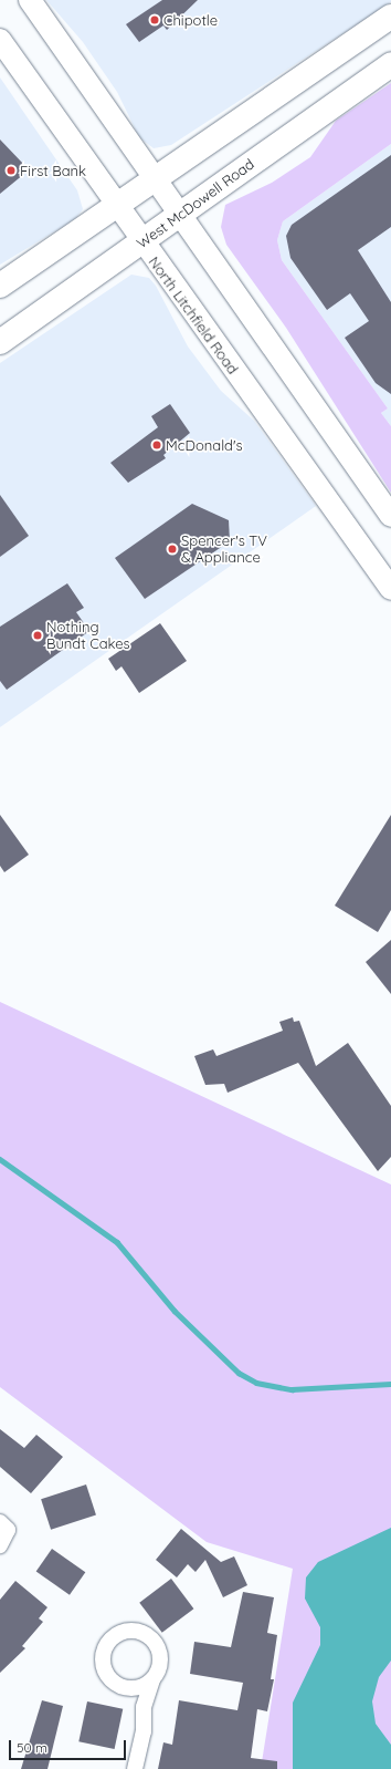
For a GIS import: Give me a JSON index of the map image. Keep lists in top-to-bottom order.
{
  "streets": {
    "main road": ["West McDowell Road", "North Litchfield Road"]
  },
  "crossings": [
    ["West McDowell Road", "North Litchfield Road"]
  ],
  "places": [
    "Chipotle",
    "First Bank",
    "McDonald's",
    "Spencer's TV & Appliance",
    "Nothing Bundt Cakes"
  ],
  "scale_bar": "50 m"
}
